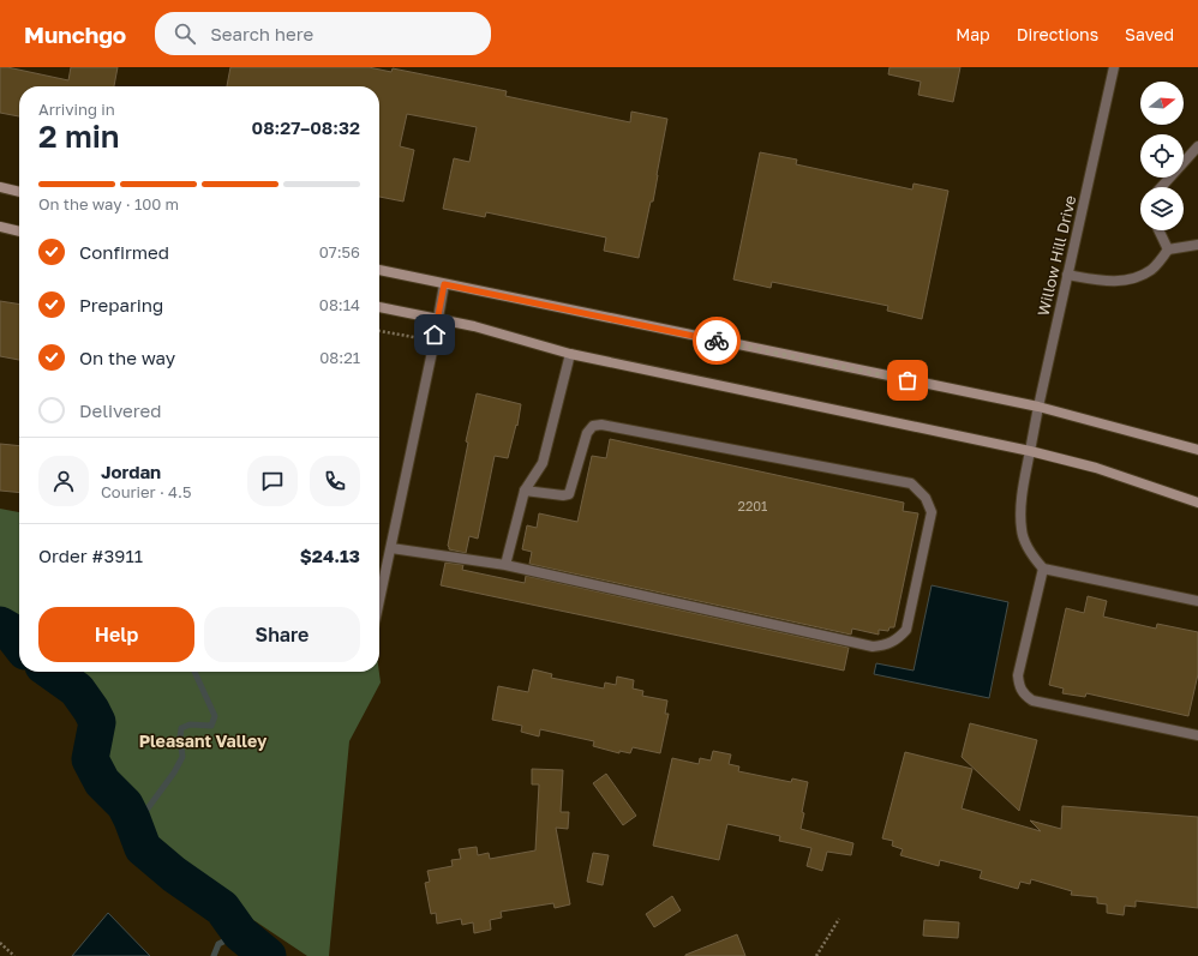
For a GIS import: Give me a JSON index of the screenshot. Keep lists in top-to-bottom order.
{
  "streets": {
    "street": ["Willow Hill Drive"]
  },
  "districts": ["Pleasant Valley"],
  "house_numbers": ["2201"],
  "north": "right",
  "page": {
    "header": "Munchgo",
    "search": "Search here",
    "nav": ["Map", "Directions", "Saved"],
    "heading": ["2 min", "Arriving in", "08:27–08:32"],
    "panel": [
      "Jordan",
      "Courier · 4.5",
      "Order #3911",
      "$24.13"
    ],
    "bar": "On the way · 100 m",
    "list": [
      ["Confirmed", "07:56"],
      ["Preparing", "08:14"],
      ["On the way", "08:21"],
      "Delivered"
    ],
    "buttons": ["Help", "Share"]
  }
}
